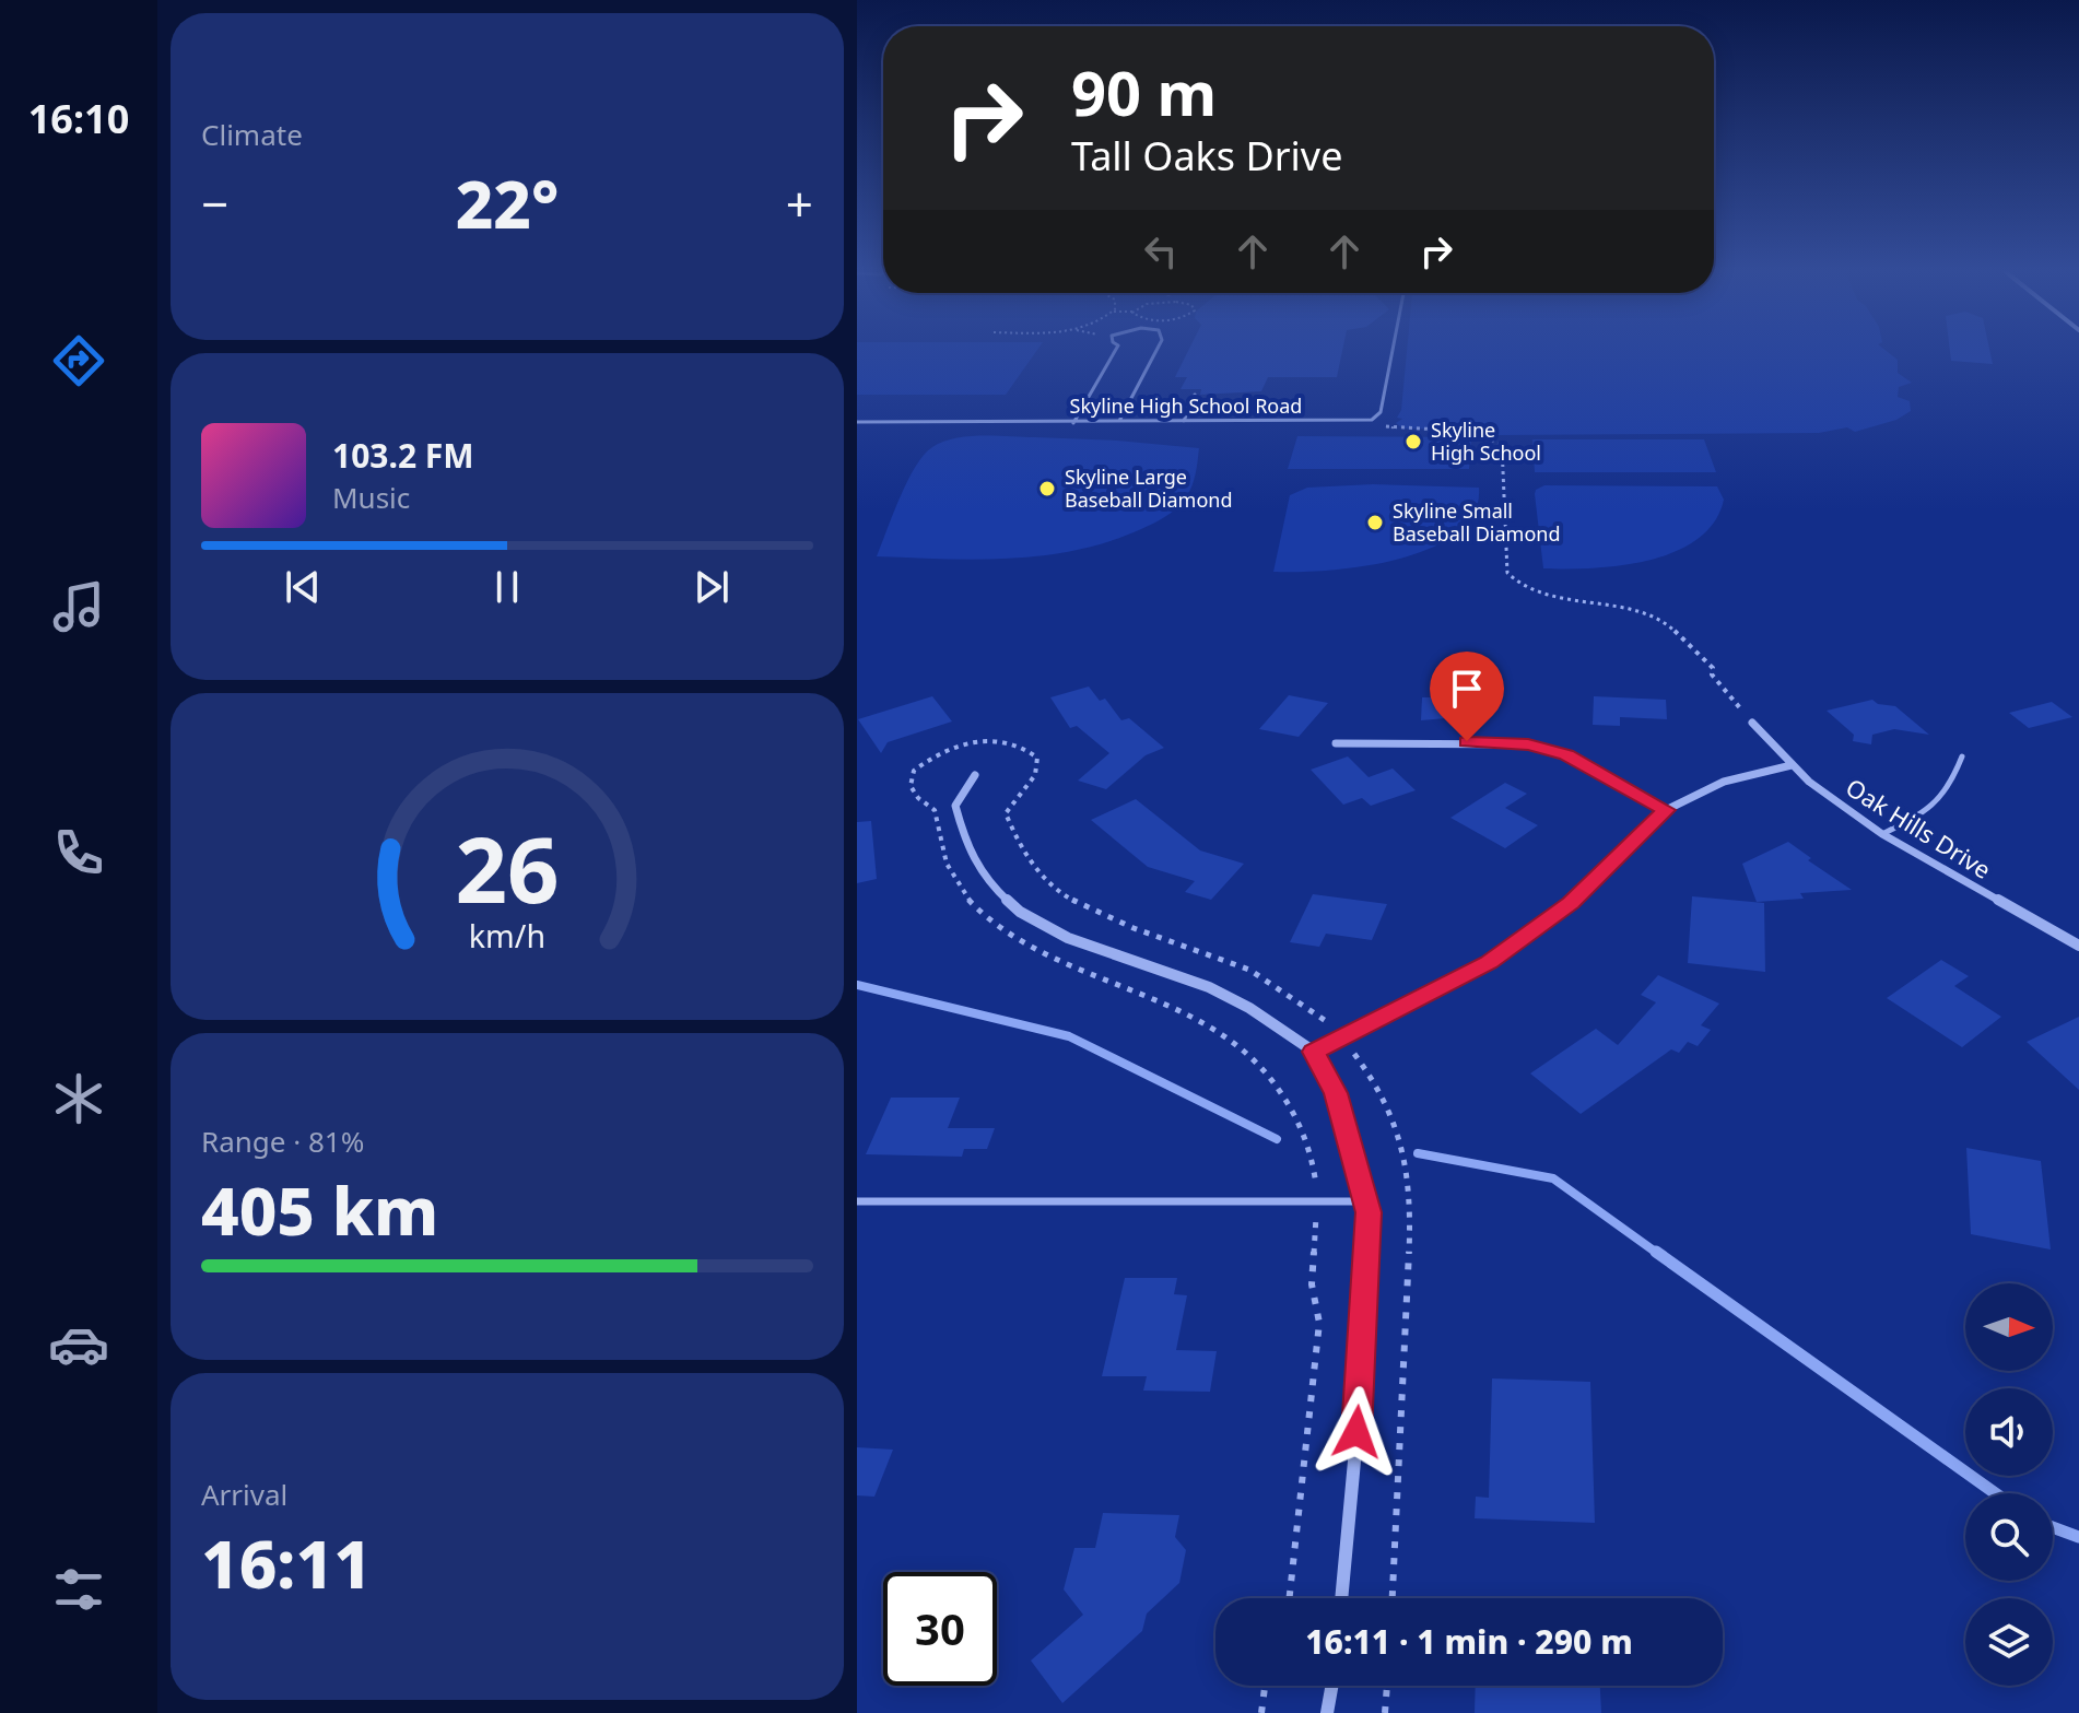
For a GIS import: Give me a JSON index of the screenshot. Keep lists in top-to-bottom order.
{
  "streets": {
    "street": ["Oak Hills Drive"],
    "lane": ["Skyline High School Road"]
  },
  "places": ["Skyline High School", "Skyline Large Baseball Diamond", "Skyline Small Baseball Diamond"],
  "north": "right",
  "page": {
    "tabs": "16:10",
    "tile": [
      "Climate",
      ["Range · 81%", "405 km"],
      ["Arrival", "16:11"]
    ],
    "turn": ["90 m", "Tall Oaks Drive"],
    "heat": ["−", "22°", "+"],
    "song": ["103.2 FM", "Music"],
    "limit": "30",
    "trip": "16:11 · 1 min · 290 m",
    "gauge": ["26", "km/h"]
  }
}
